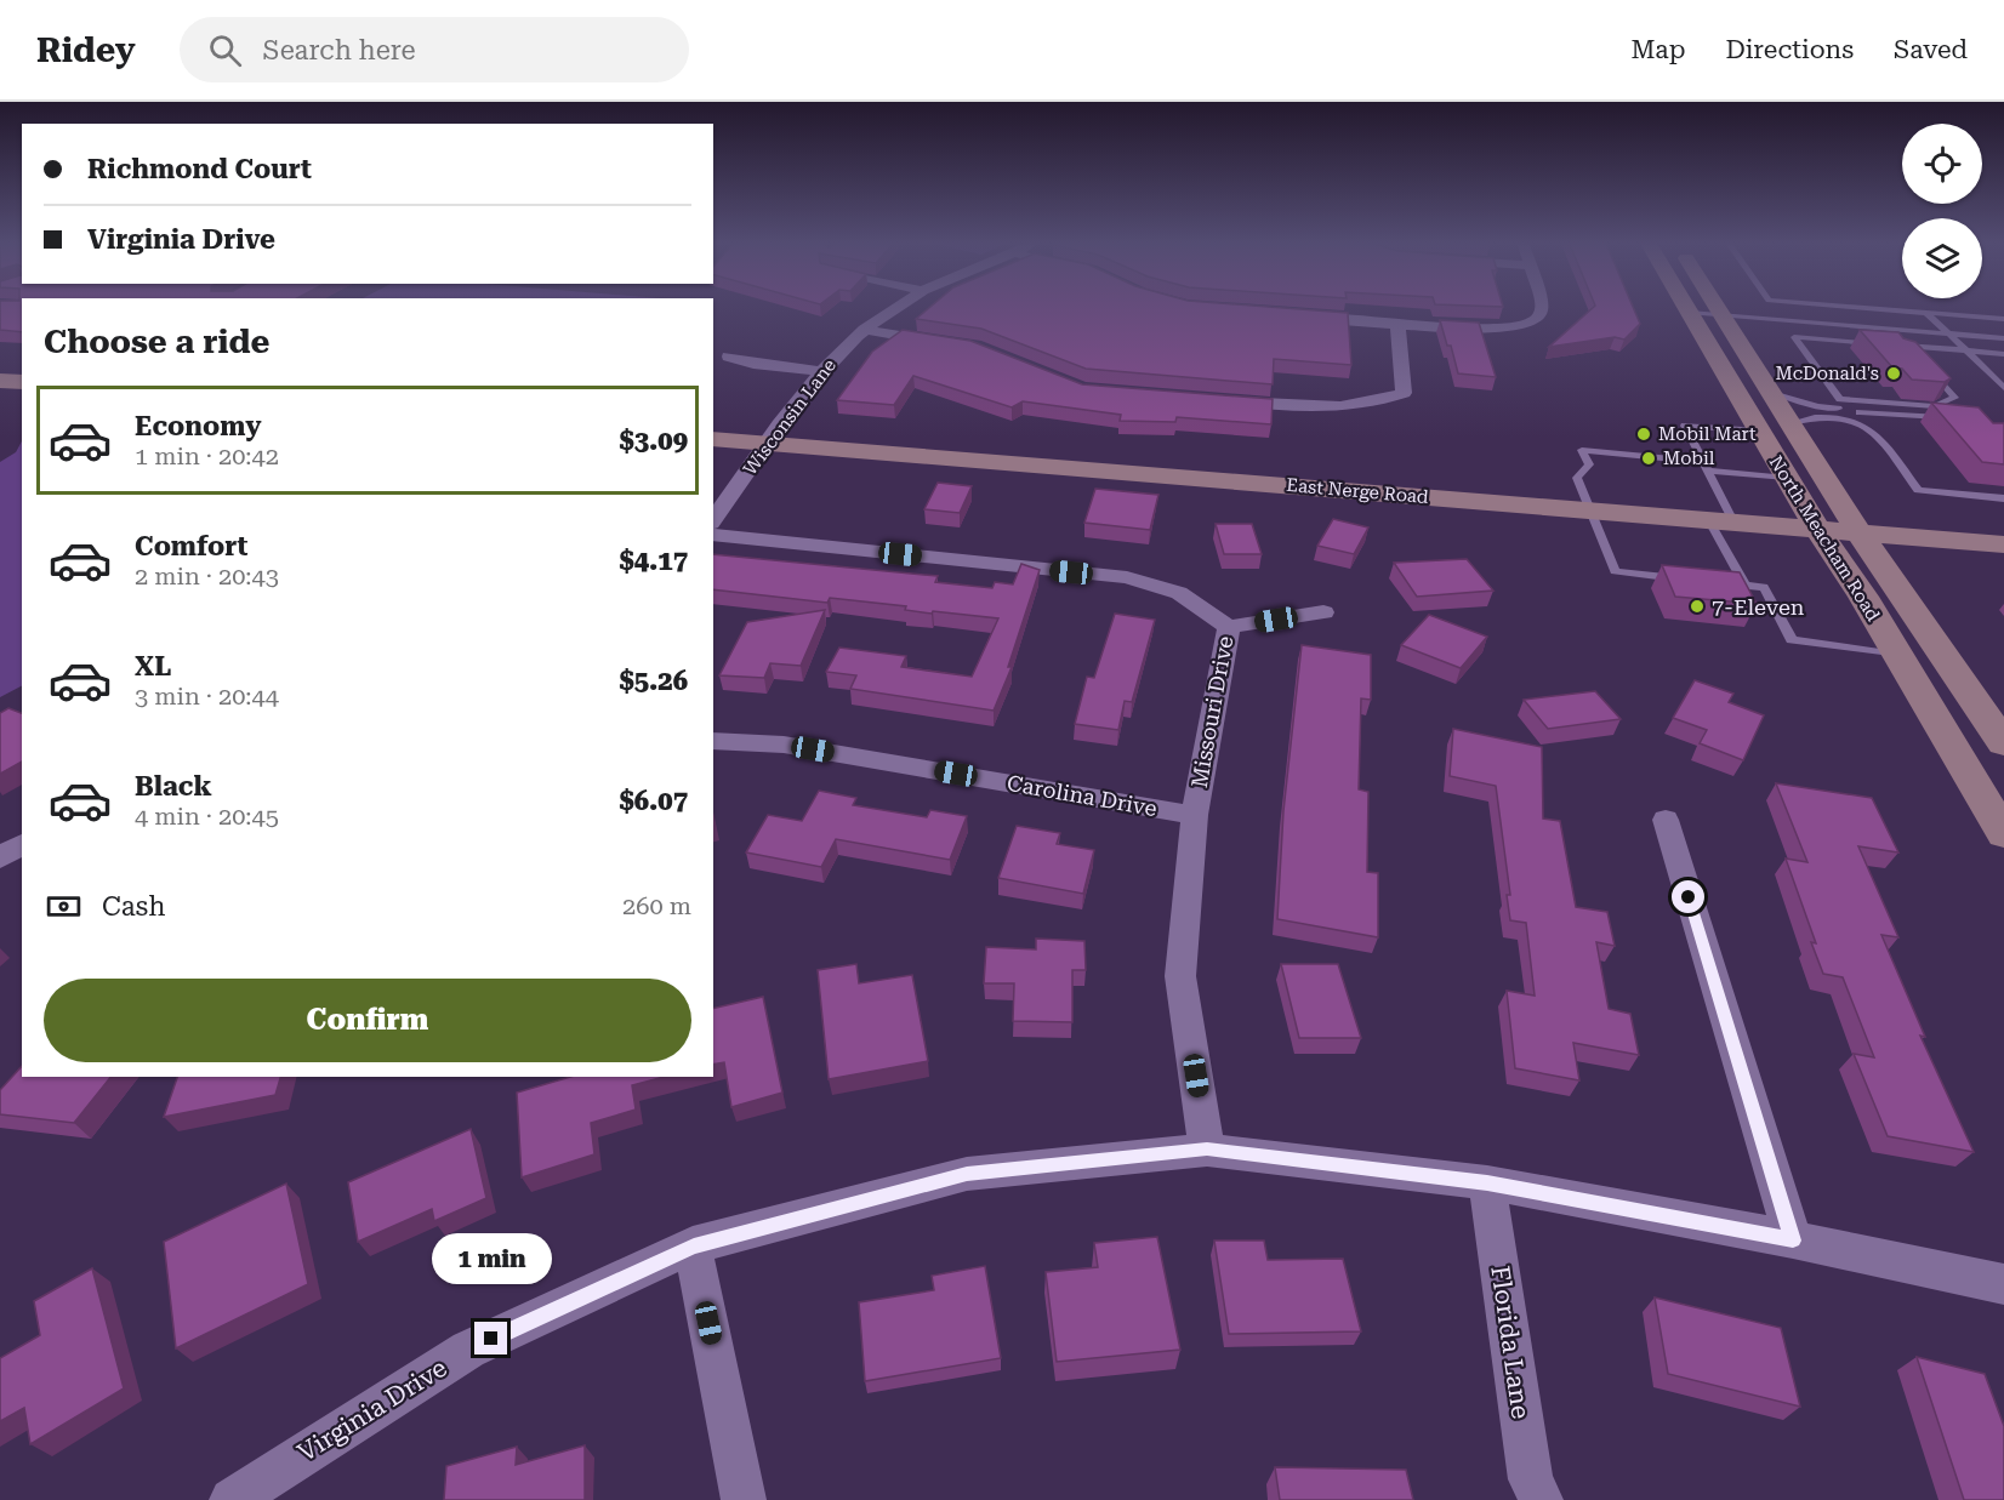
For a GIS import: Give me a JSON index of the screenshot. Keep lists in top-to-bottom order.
{
  "streets": {
    "main road": ["East Nerge Road", "North Meacham Road"],
    "street": [
      "Wisconsin Lane",
      "Missouri Drive",
      "Carolina Drive",
      "Florida Lane",
      "Virginia Drive"
    ]
  },
  "crossings": [
    ["Wisconsin Lane", "East Nerge Road"],
    ["East Nerge Road", "North Meacham Road"],
    ["Missouri Drive", "Carolina Drive"],
    ["Missouri Drive", "Virginia Drive"],
    ["Florida Lane", "Virginia Drive"]
  ],
  "places": [
    "McDonald's",
    "Mobil Mart",
    "Mobil",
    "7-Eleven"
  ],
  "page": {
    "header": "Ridey",
    "search": "Search here",
    "nav": ["Map", "Directions", "Saved"],
    "banner": ["Richmond Court", "Virginia Drive"],
    "heading": "Choose a ride",
    "list": [
      {
        "name": "Economy",
        "note": "1 min · 20:42",
        "value": "$3.09"
      },
      {
        "name": "Comfort",
        "note": "2 min · 20:43",
        "value": "$4.17"
      },
      {
        "name": "XL",
        "note": "3 min · 20:44",
        "value": "$5.26"
      },
      {
        "name": "Black",
        "note": "4 min · 20:45",
        "value": "$6.07"
      }
    ],
    "pay": ["Cash", "260 m"],
    "buttons": "Confirm",
    "bubble": "1 min"
  }
}
